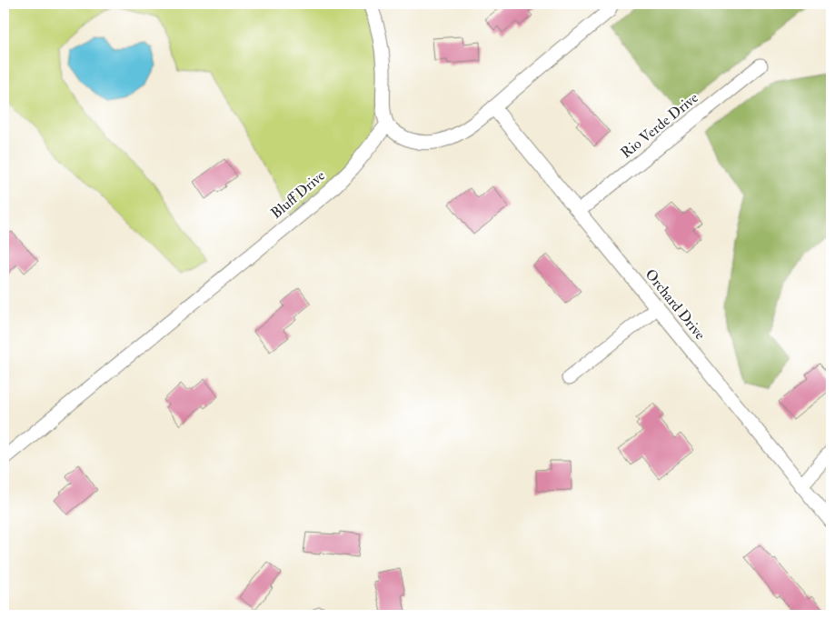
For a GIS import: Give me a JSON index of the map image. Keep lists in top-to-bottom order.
{
  "streets": {
    "street": ["Rio Verde Drive", "Bluff Drive", "Orchard Drive"]
  },
  "crossings": [
    ["Rio Verde Drive", "Orchard Drive"]
  ]
}
